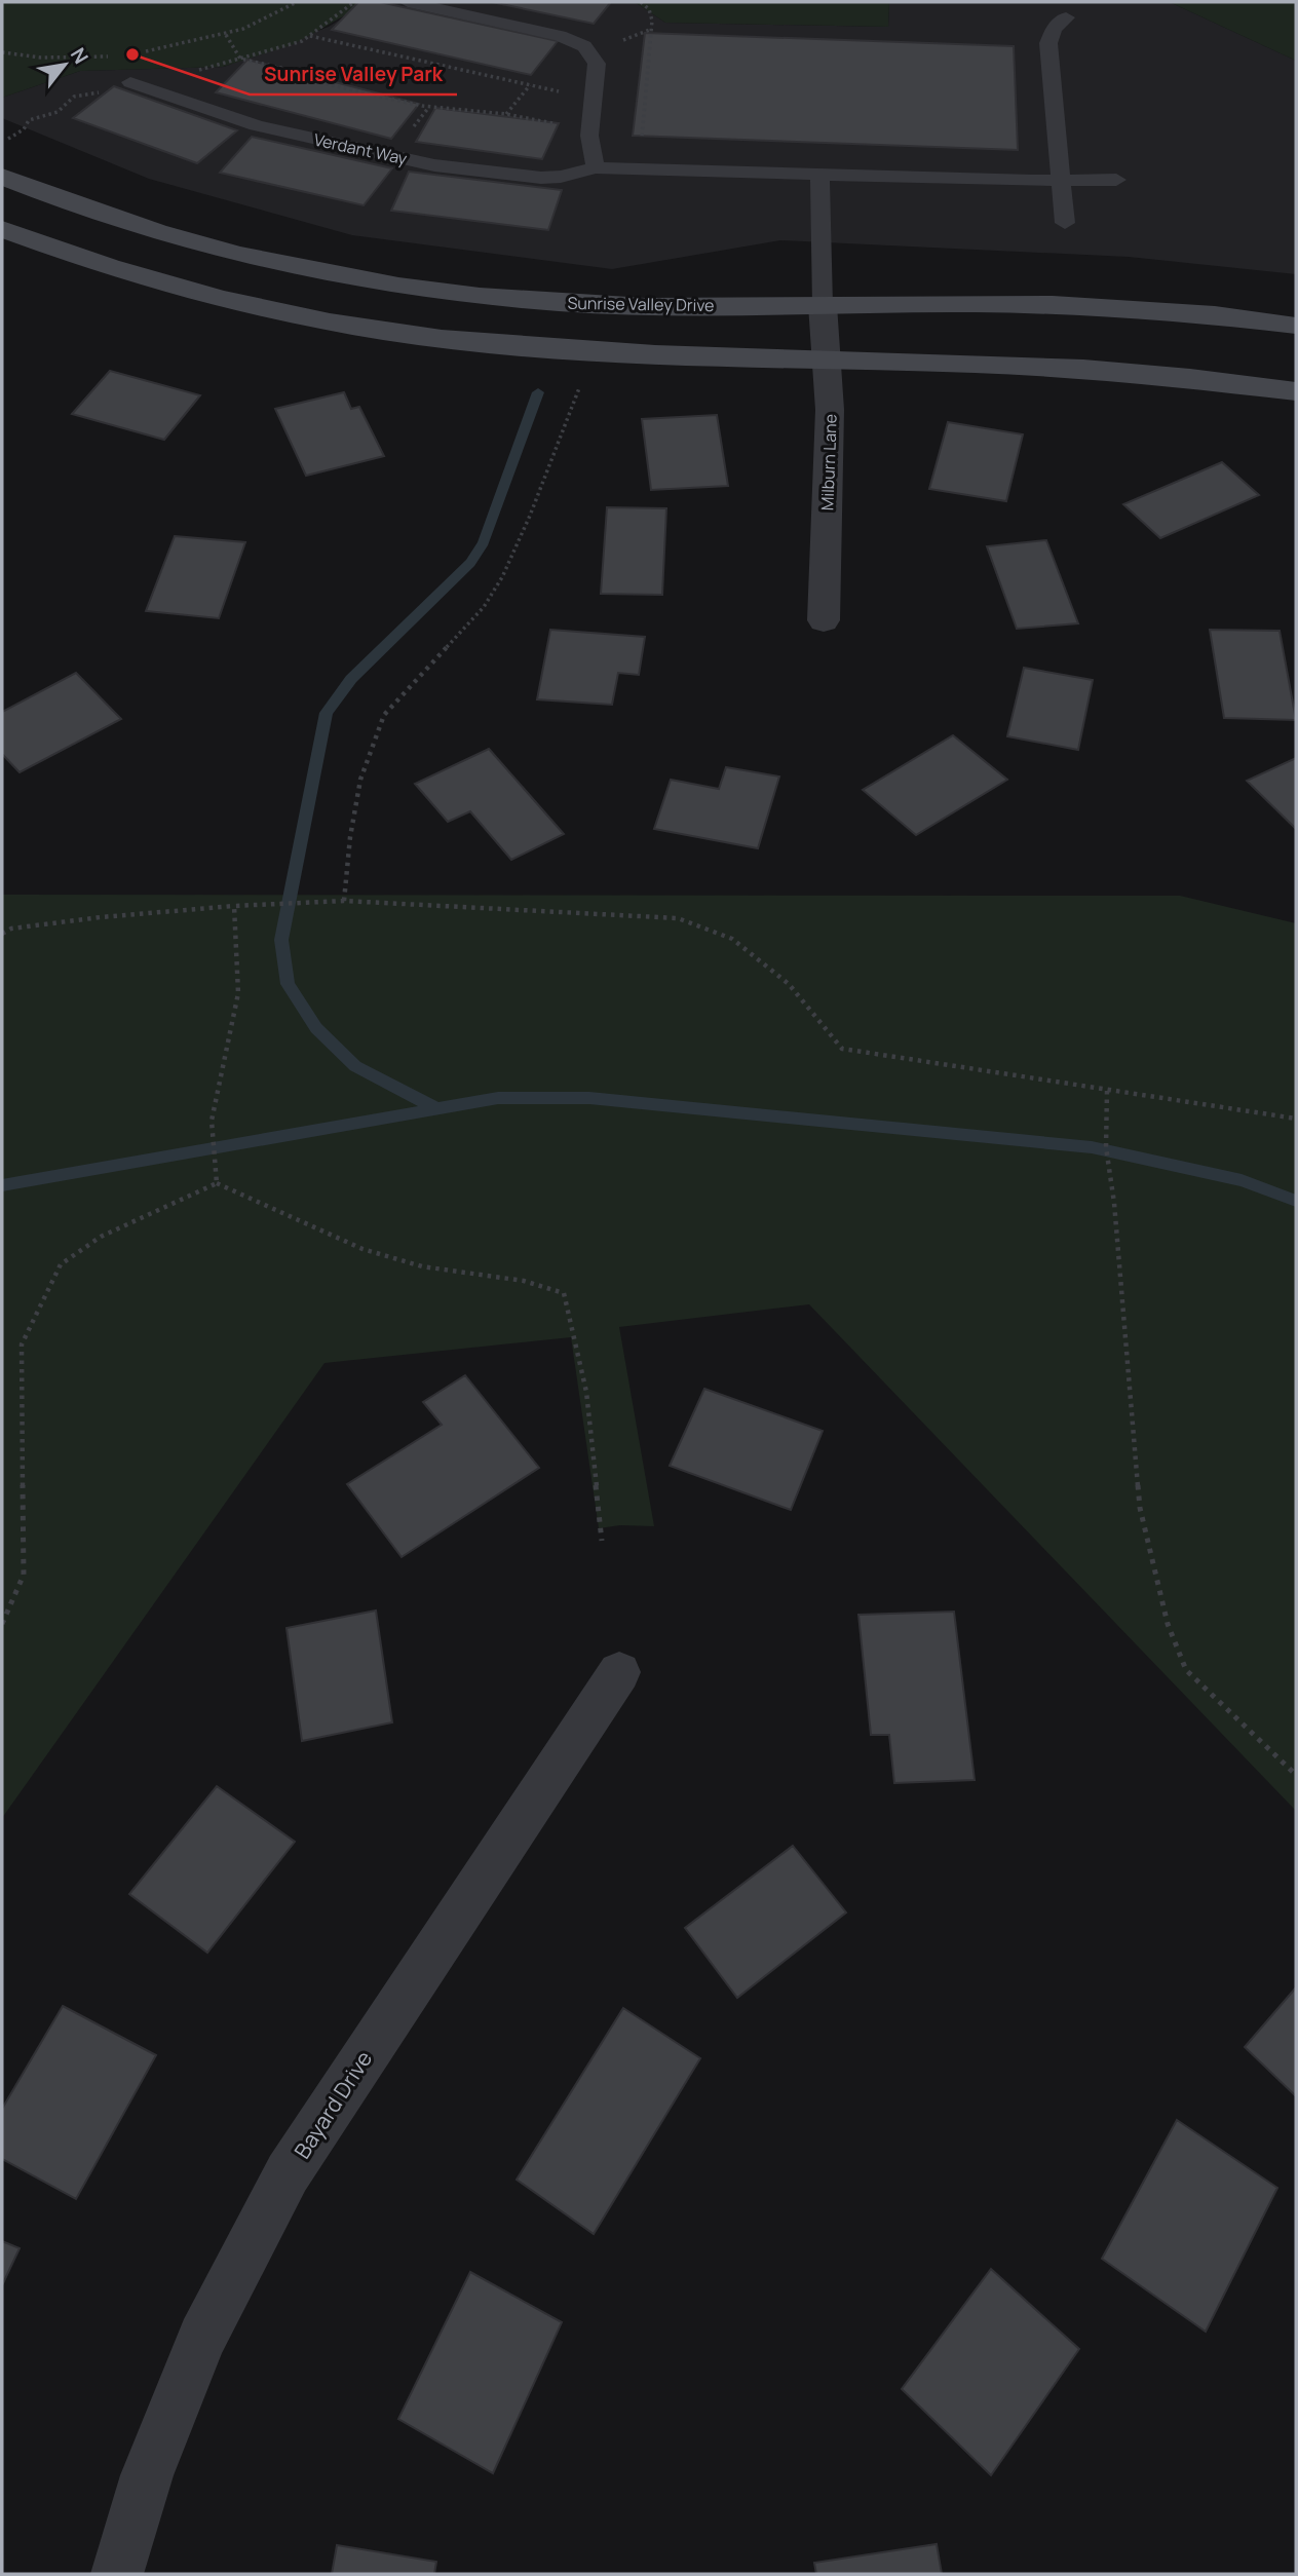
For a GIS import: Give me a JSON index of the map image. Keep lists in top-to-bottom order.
{
  "streets": {
    "main road": ["Sunrise Valley Drive"],
    "street": ["Milburn Lane", "Bayard Drive"],
    "lane": ["Verdant Way"]
  },
  "crossings": [
    ["Sunrise Valley Drive", "Milburn Lane"]
  ],
  "places": ["Sunrise Valley Park"],
  "north": "top right"
}
